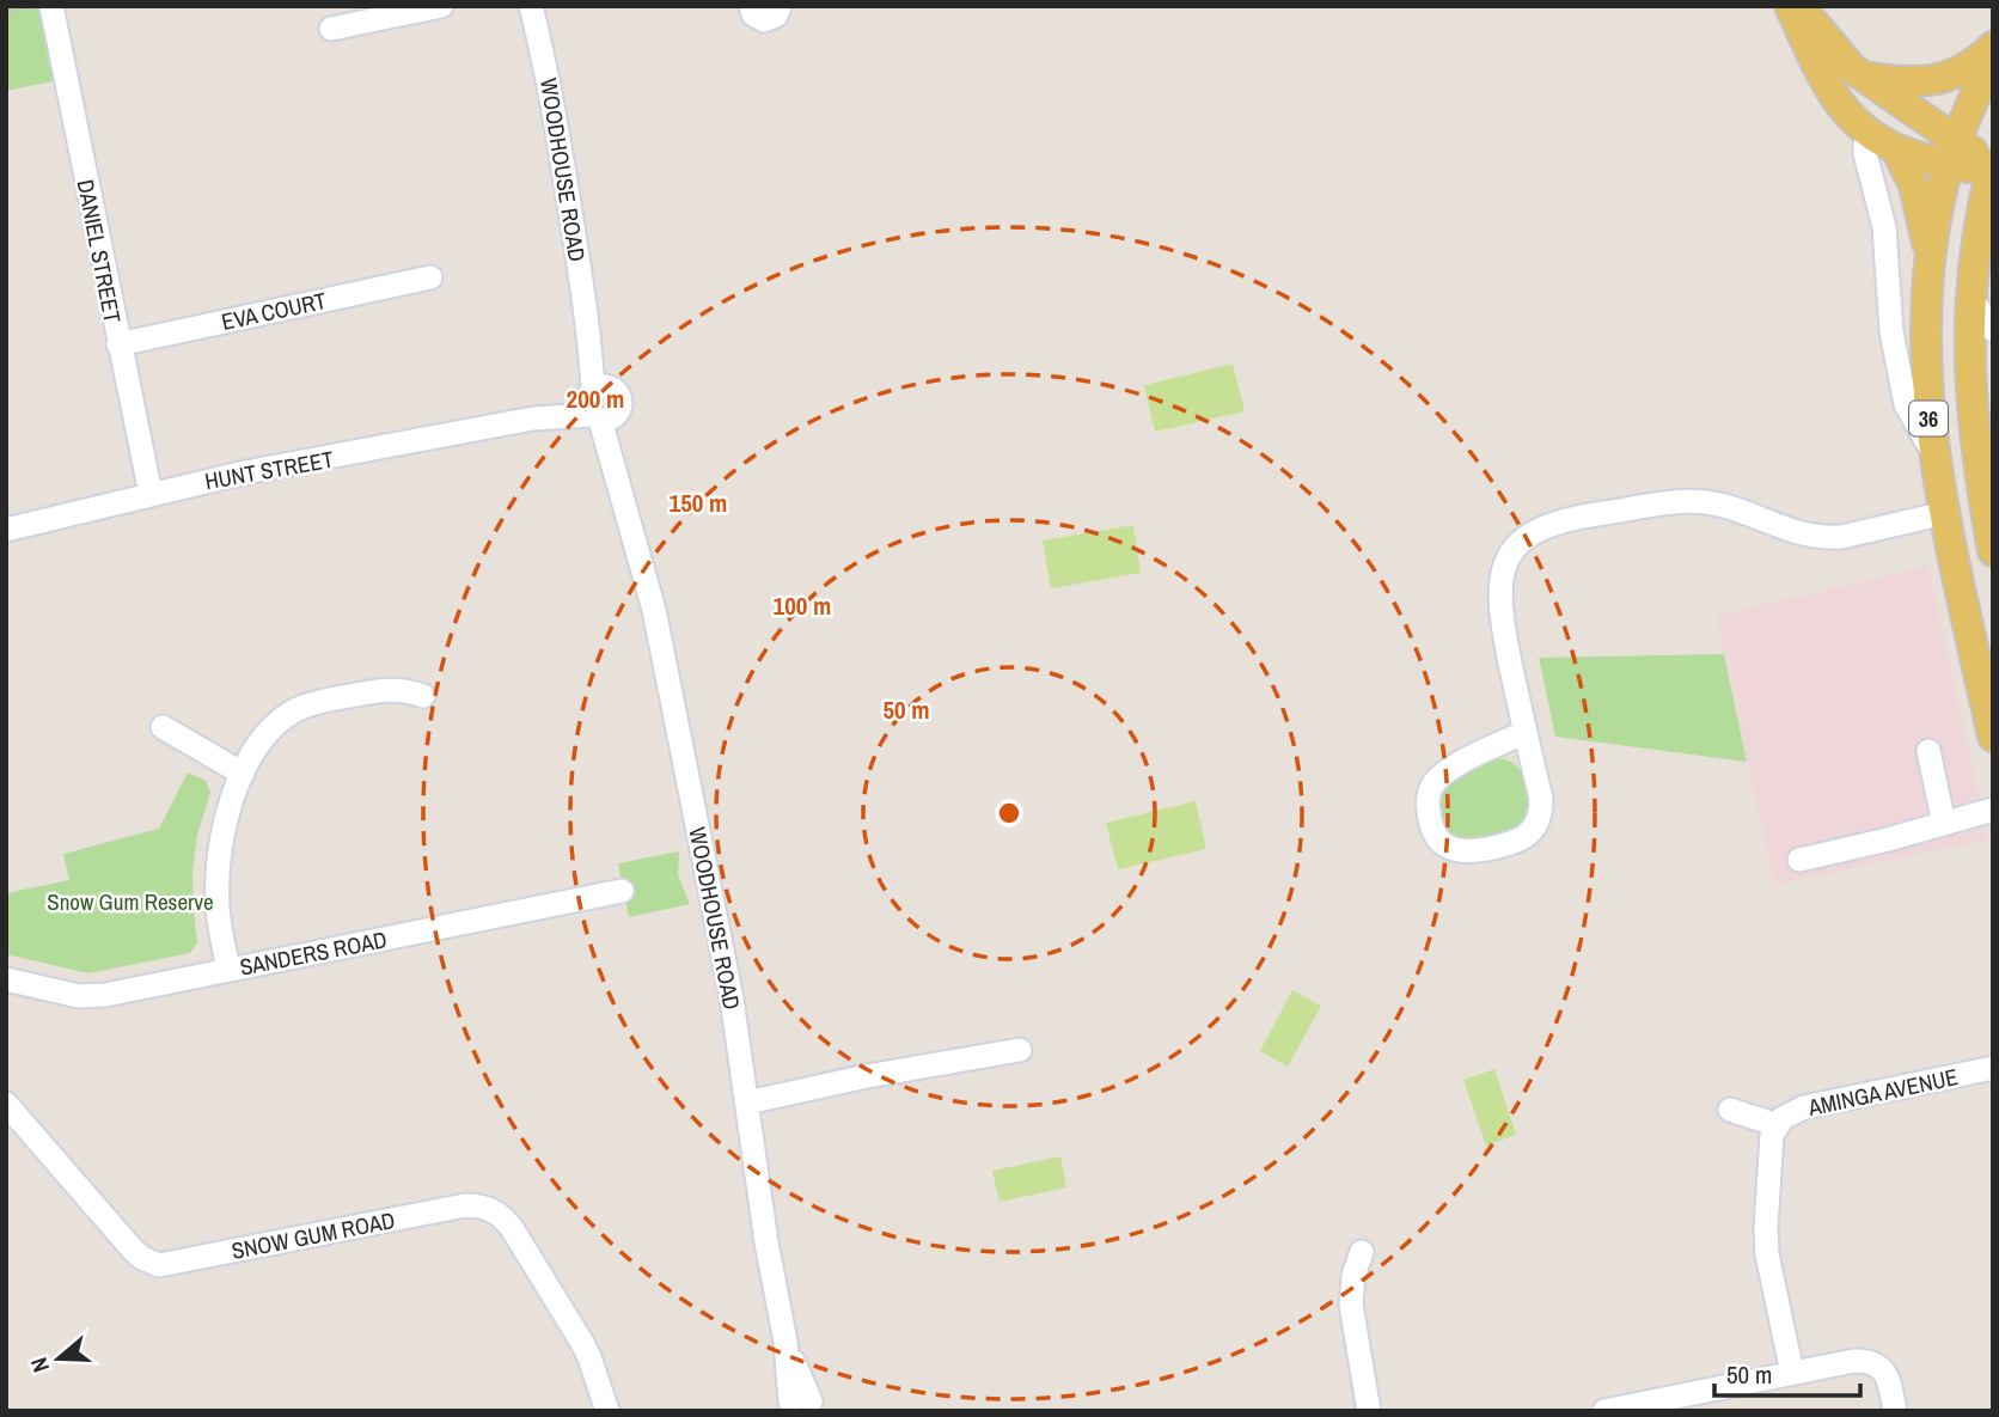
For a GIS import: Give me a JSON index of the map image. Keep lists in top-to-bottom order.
{
  "streets": {
    "main road": ["36"],
    "street": [
      "WOODHOUSE ROAD",
      "DANIEL STREET",
      "EVA COURT",
      "HUNT STREET",
      "SANDERS ROAD",
      "AMINGA AVENUE",
      "SNOW GUM ROAD"
    ]
  },
  "crossings": [
    ["WOODHOUSE ROAD", "HUNT STREET"],
    ["DANIEL STREET", "EVA COURT"],
    ["DANIEL STREET", "HUNT STREET"]
  ],
  "parks": ["Snow Gum Reserve"],
  "scale_bar": "50 m",
  "north": "left",
  "rings": [
    "200 m",
    "150 m",
    "100 m",
    "50 m"
  ]
}
